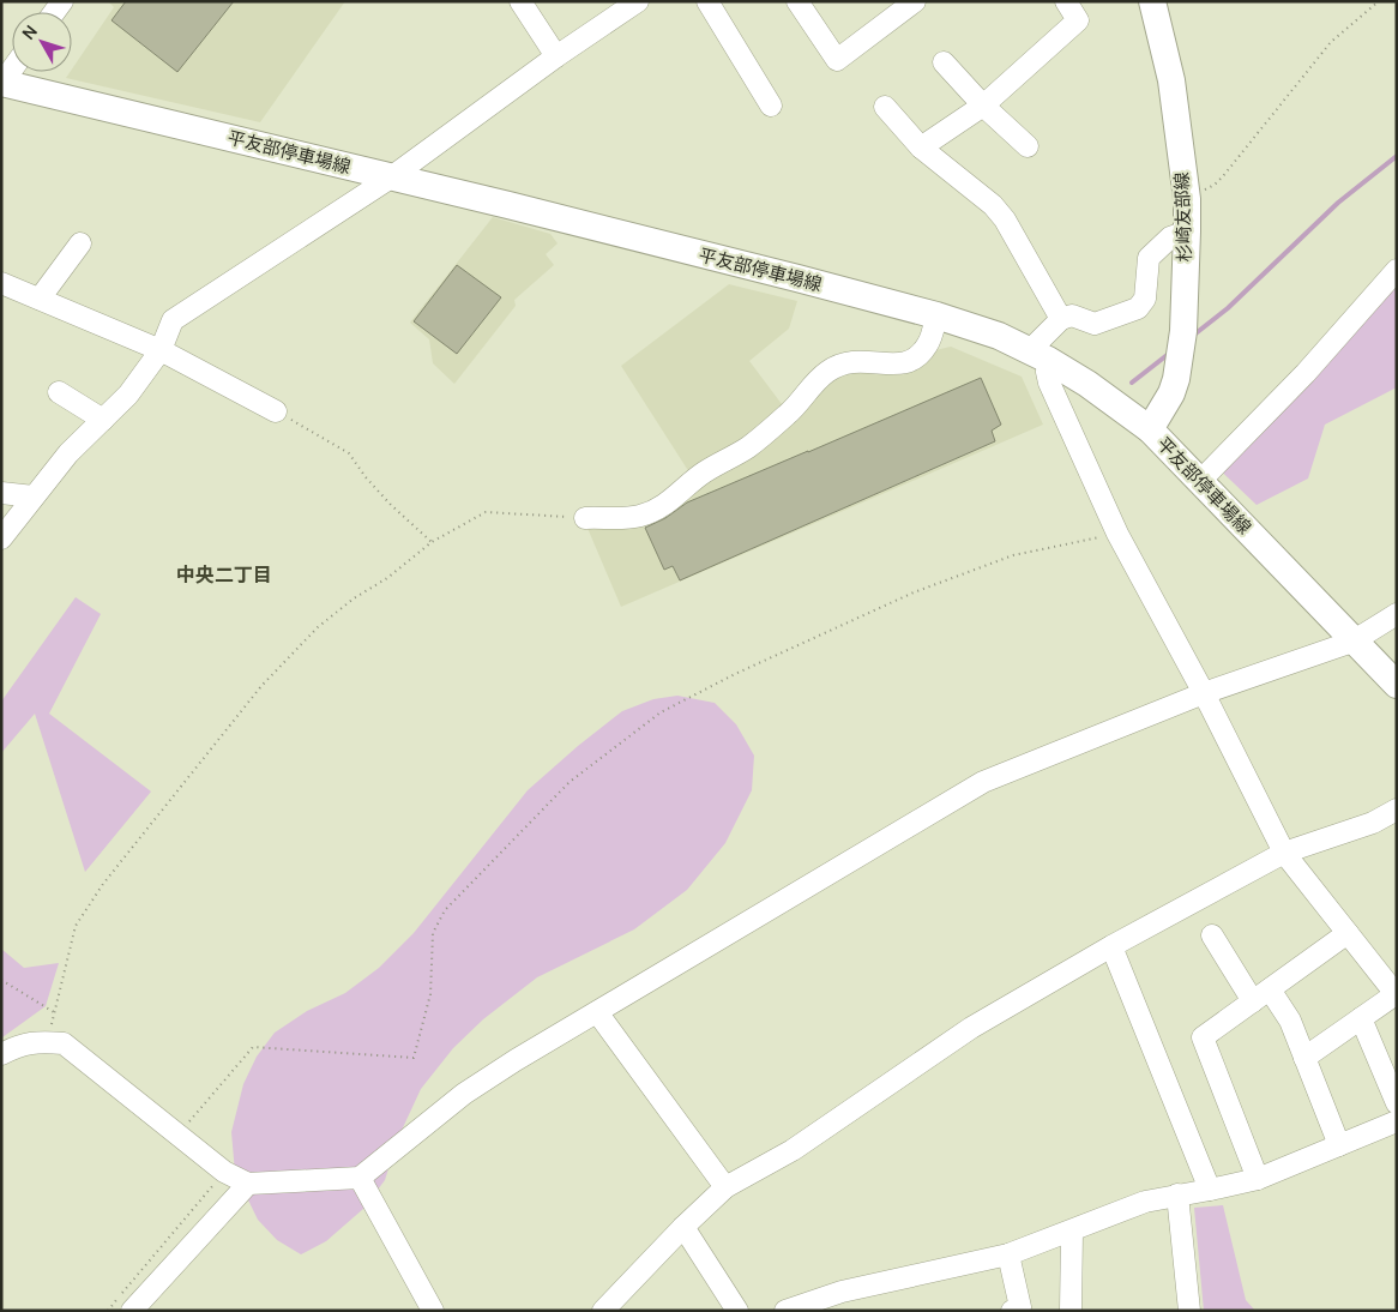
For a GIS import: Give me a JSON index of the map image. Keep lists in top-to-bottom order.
{
  "streets": {
    "main road": ["平友部停車場線", "杉崎友部線"]
  },
  "crossings": [
    ["平友部停車場線", "杉崎友部線"]
  ],
  "districts": ["中央二丁目"],
  "north": "top left"
}
